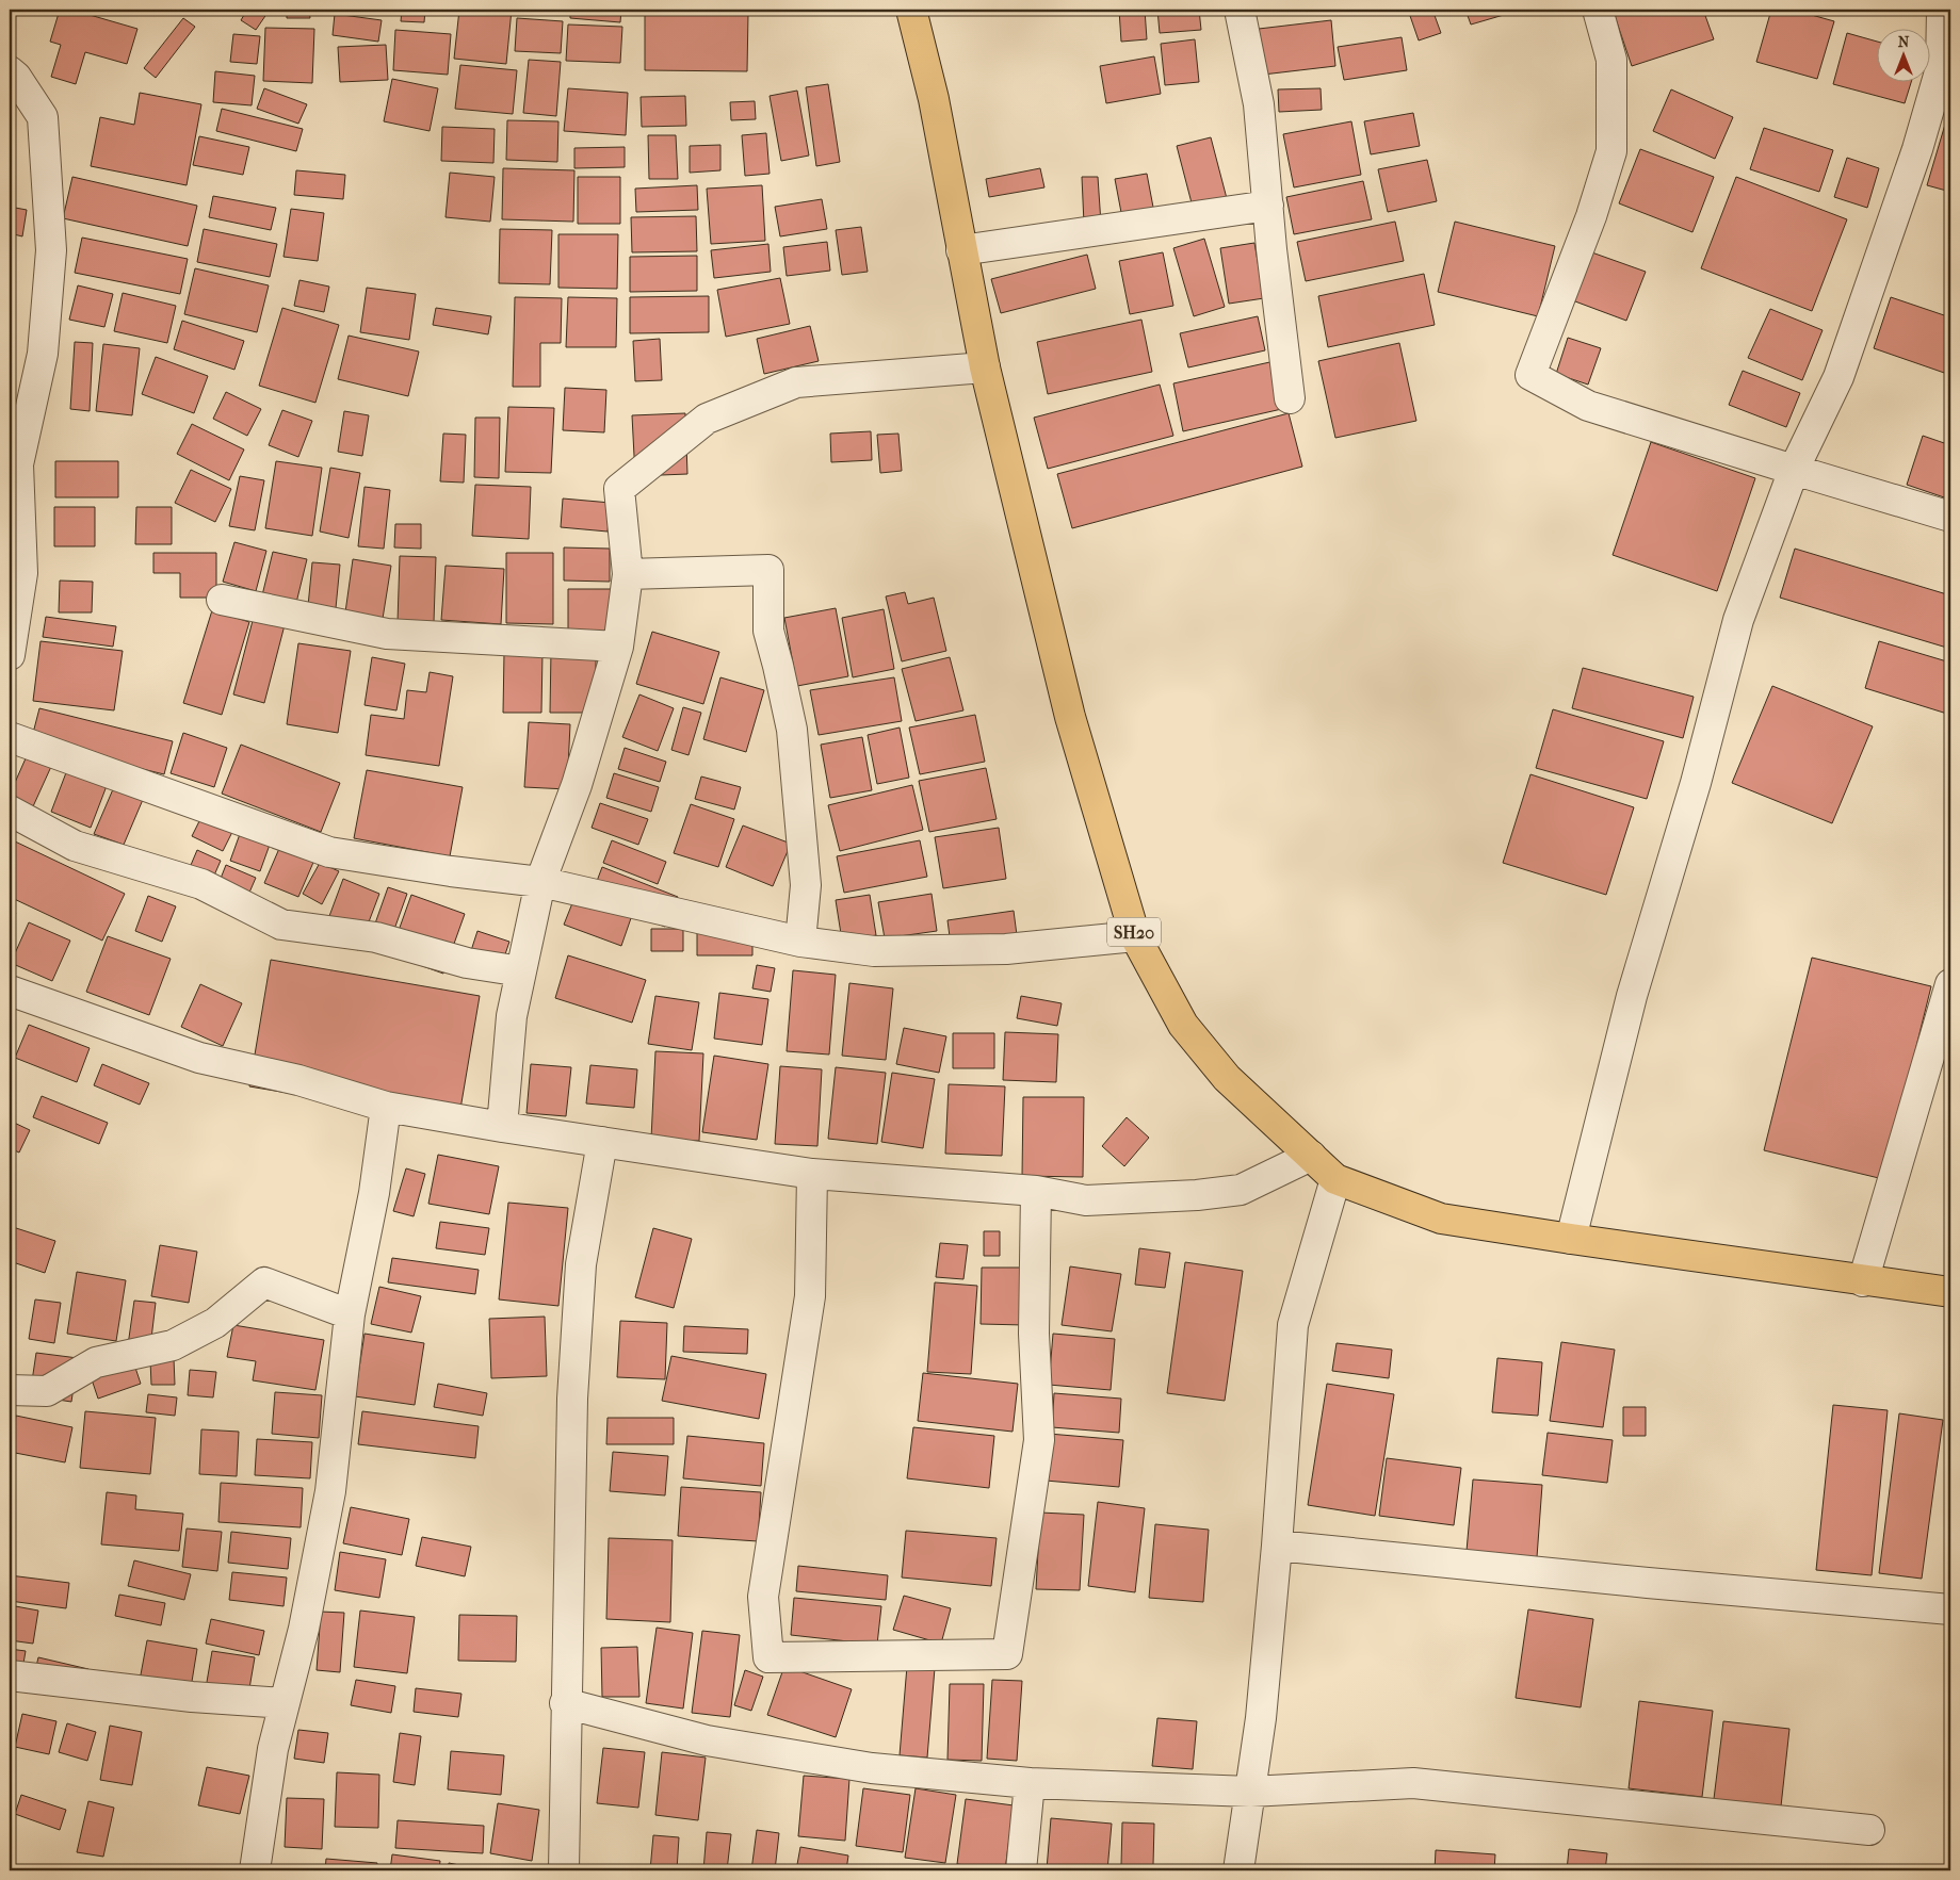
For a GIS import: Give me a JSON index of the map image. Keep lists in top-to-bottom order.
{
  "streets": {
    "main road": ["SH20"]
  },
  "north": "top"
}
